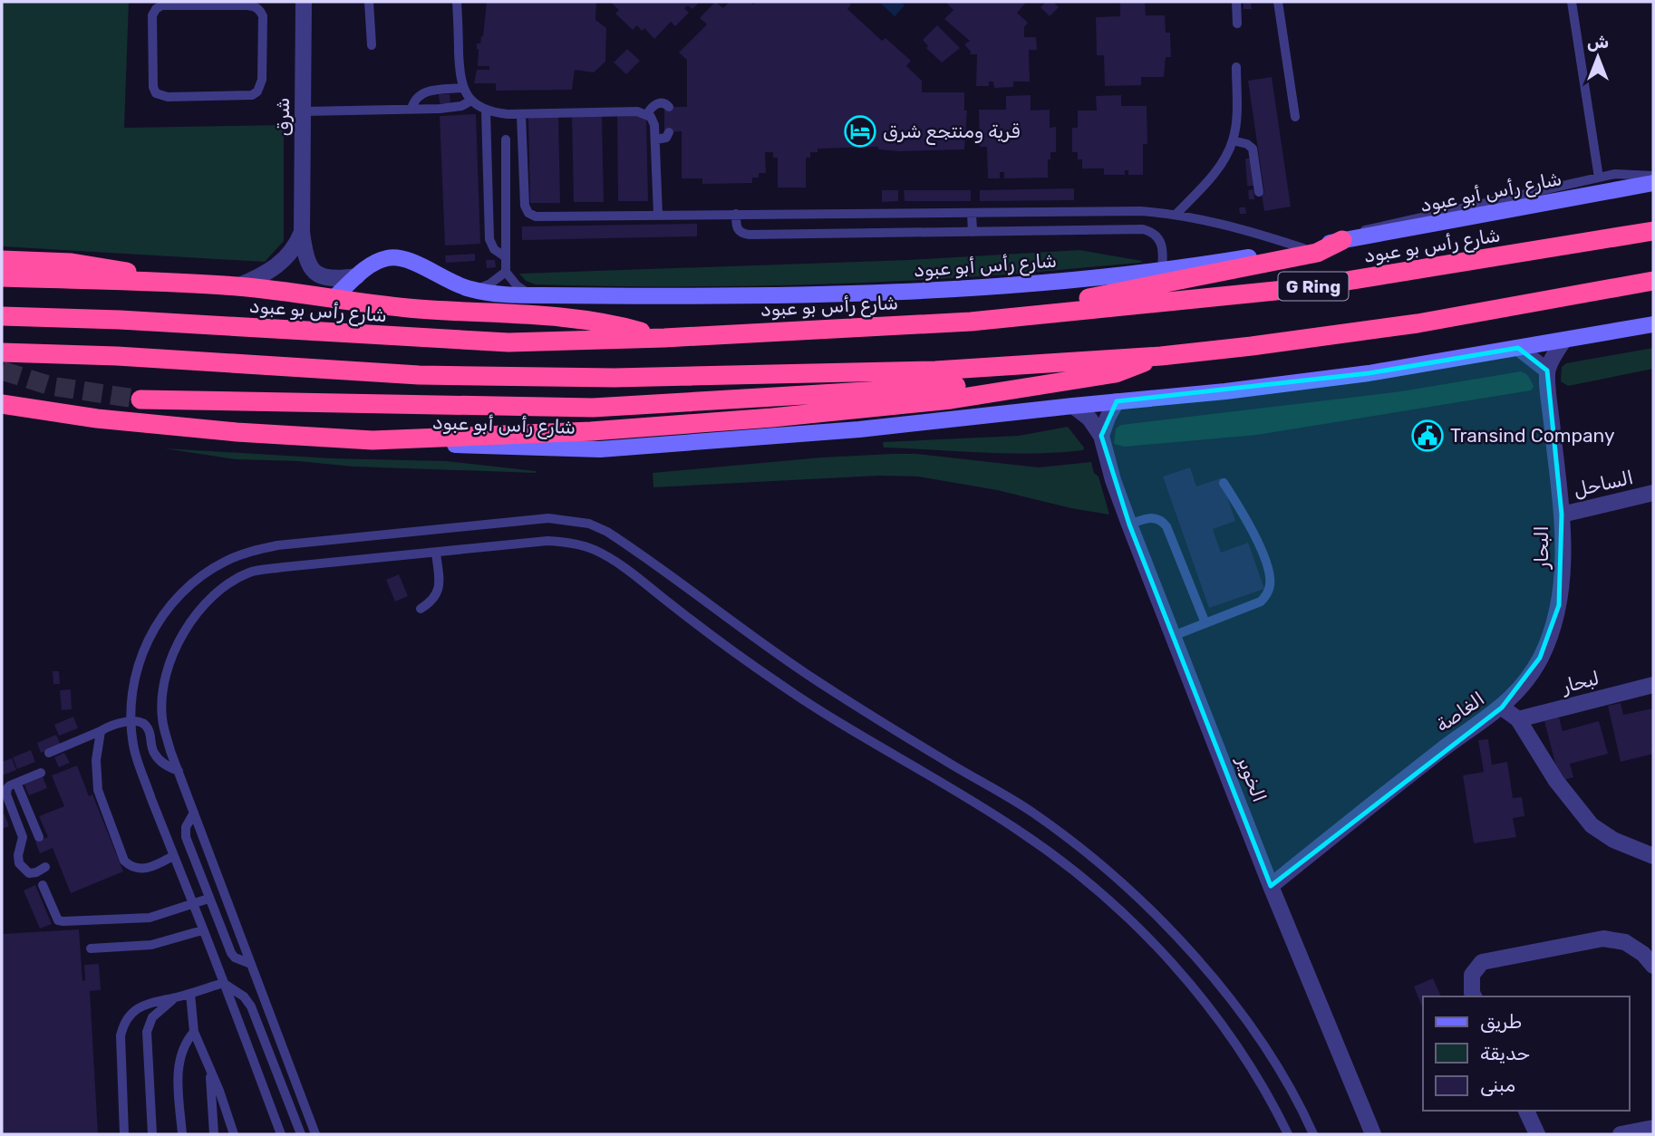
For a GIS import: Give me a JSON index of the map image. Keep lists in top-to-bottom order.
{
  "streets": {
    "highway": ["شارع رأس بو عبود", "G Ring"],
    "street": [
      "شرق",
      "شارع رأس أبو عبود",
      "الساحل",
      "البحار",
      "لبحار",
      "الغاصة",
      "الخوير"
    ]
  },
  "crossings": [
    ["شرق", "شارع رأس أبو عبود"],
    ["شارع رأس أبو عبود", "الخوير"],
    ["الساحل", "البحار"],
    ["البحار", "الغاصة"],
    ["لبحار", "الغاصة"],
    ["الغاصة", "الخوير"]
  ],
  "places": {
    "hotel": ["قرية ومنتجع شرق"],
    "public building": ["Transind Company"]
  },
  "legend": ["طريق", "حديقة", "مبنى"],
  "north": "top"
}
